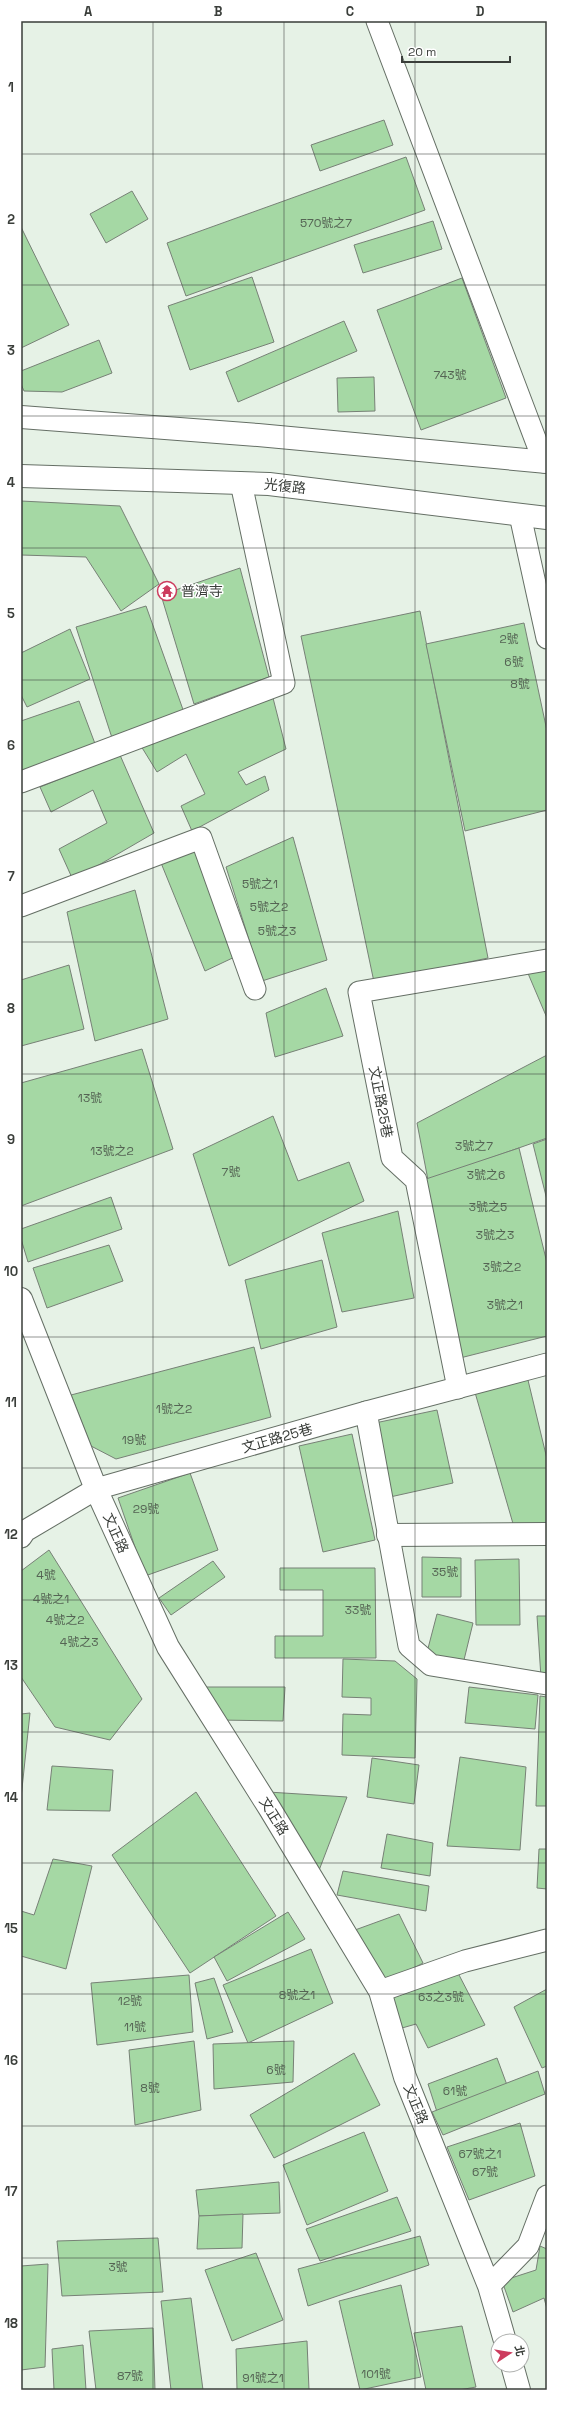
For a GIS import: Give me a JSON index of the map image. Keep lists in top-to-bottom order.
{
  "streets": {
    "street": ["光復路", "文正路"],
    "lane": ["文正路25巷"]
  },
  "crossings": [
    ["文正路25巷", "文正路"]
  ],
  "places": {
    "temple": ["普濟寺"]
  },
  "house_numbers": [
    "570號之7",
    "743號",
    "2號",
    "6號",
    "8號",
    "5號之1",
    "5號之2",
    "5號之3",
    "13號",
    "3號之7",
    "13號之2",
    "7號",
    "3號之6",
    "3號之5",
    "3號之3",
    "3號之2",
    "3號之1",
    "1號之2",
    "19號",
    "29號",
    "35號",
    "4號",
    "4號之1",
    "33號",
    "4號之2",
    "4號之3",
    "8號之1",
    "63之3號",
    "12號",
    "11號",
    "6號",
    "8號",
    "61號",
    "67號之1",
    "67號",
    "3號",
    "101號",
    "87號",
    "91號之1"
  ],
  "scale_bar": "20 m",
  "north": "right",
  "grid": {
    "columns": [
      "A",
      "B",
      "C",
      "D"
    ],
    "rows": [
      "1",
      "2",
      "3",
      "4",
      "5",
      "6",
      "7",
      "8",
      "9",
      "10",
      "11",
      "12",
      "13",
      "14",
      "15",
      "16",
      "17",
      "18"
    ]
  }
}
